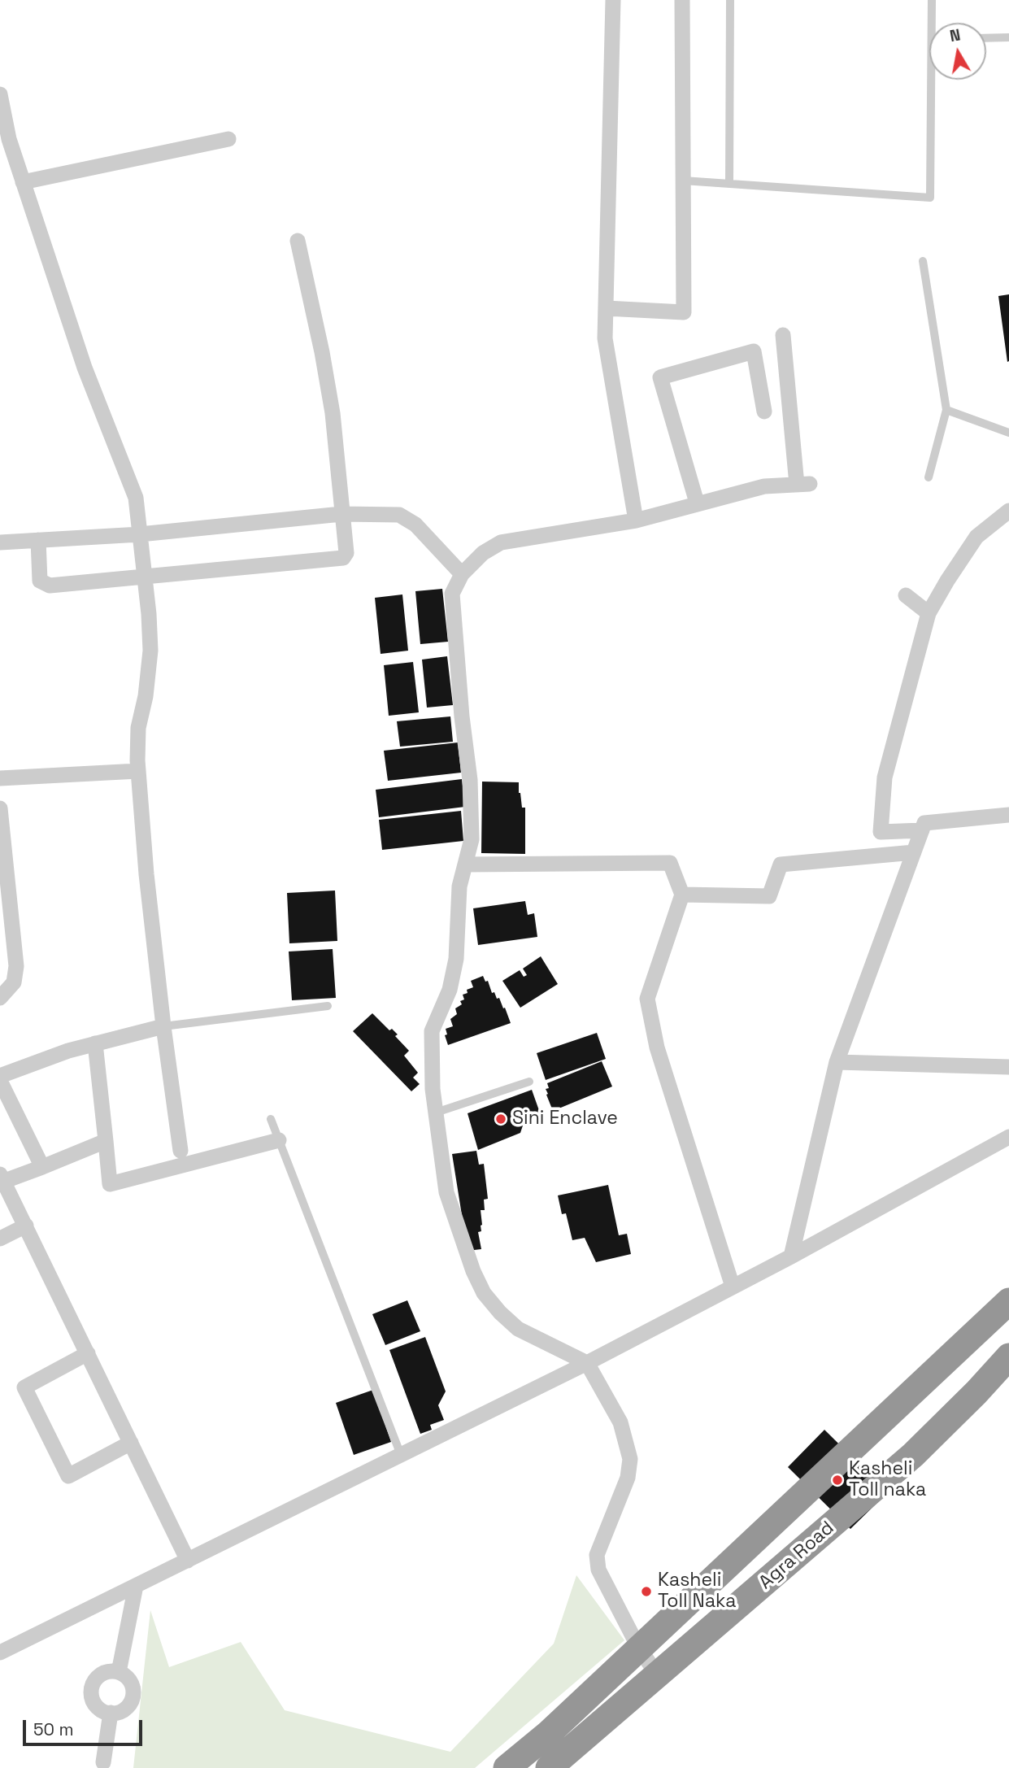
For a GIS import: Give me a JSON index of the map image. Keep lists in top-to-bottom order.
{
  "streets": {
    "highway": ["Agra Road"]
  },
  "places": ["Sini Enclave", "Kasheli Toll naka", "Kasheli Toll Naka"],
  "scale_bar": "50 m",
  "north": "top"
}
